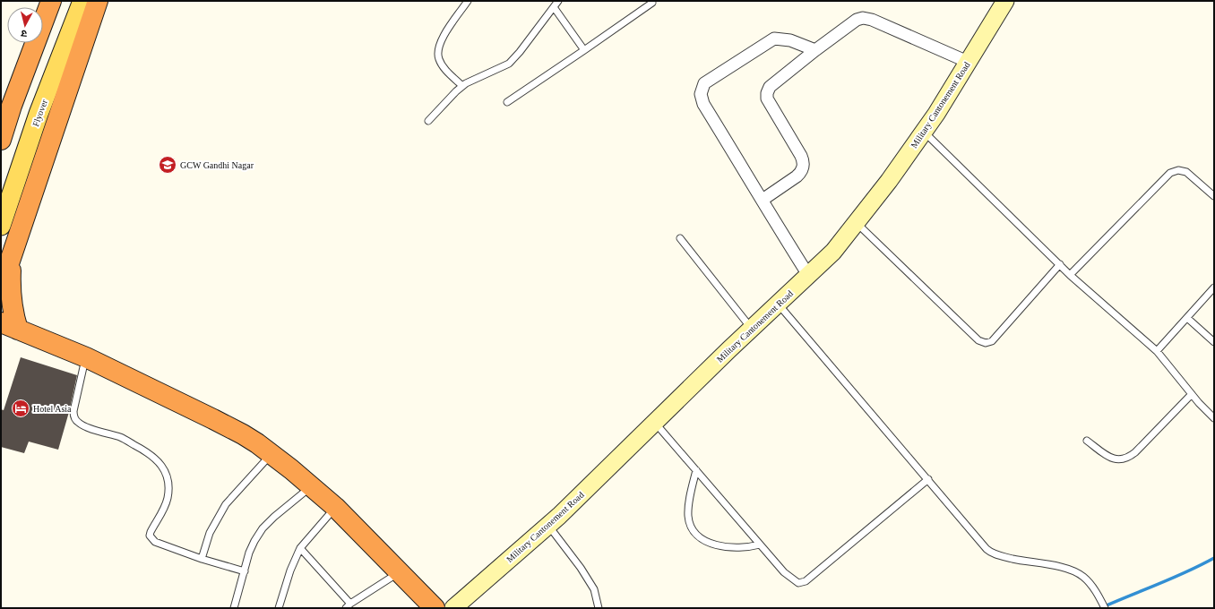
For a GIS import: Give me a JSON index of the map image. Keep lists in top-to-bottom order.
{
  "streets": {
    "main road": ["Flyover"],
    "street": ["Military Cantonement Road"]
  },
  "places": {
    "school or university": ["GCW Gandhi Nagar"],
    "hotel": ["Hotel Asia"]
  },
  "north": "bottom"
}
